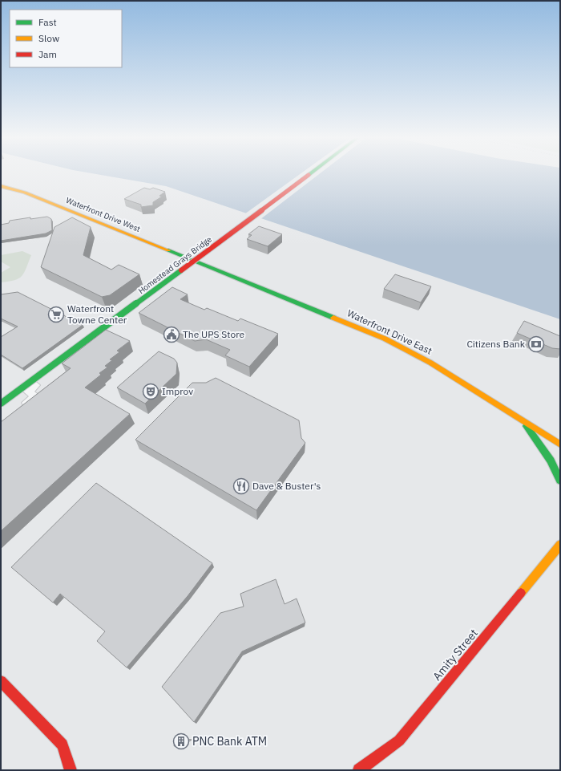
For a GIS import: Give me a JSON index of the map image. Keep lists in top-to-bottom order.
{
  "streets": {
    "street": [
      "Waterfront Drive West",
      "Homestead Grays Bridge",
      "Waterfront Drive East",
      "Amity Street"
    ]
  },
  "crossings": [
    ["Waterfront Drive West", "Waterfront Drive East"]
  ],
  "places": {
    "supermarket": ["Waterfront Towne Center"],
    "public building": ["The UPS Store"],
    "bank": ["Citizens Bank"],
    "theatre": ["Improv"],
    "restaurant": ["Dave & Buster's"],
    "building": ["PNC Bank ATM"]
  },
  "legend": ["Fast", "Slow", "Jam"]
}
